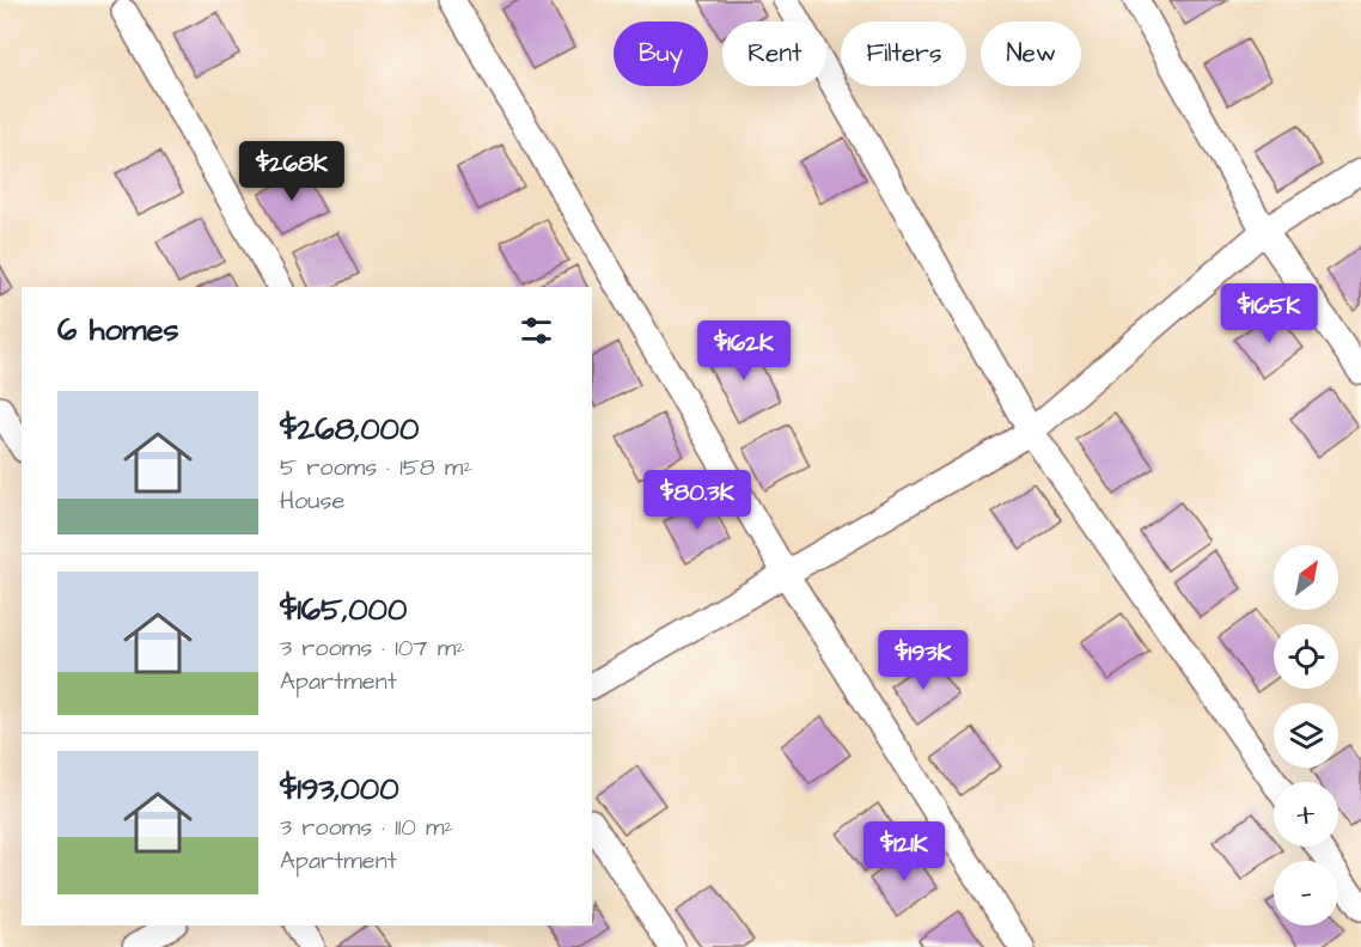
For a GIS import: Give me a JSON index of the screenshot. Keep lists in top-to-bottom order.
{
  "north": "top right",
  "page": {
    "chip": [
      "Buy",
      "Rent",
      "Filters",
      "New"
    ],
    "price": [
      "$268K",
      "$165K",
      "$162K",
      "$80.3K",
      "$193K",
      "$121K"
    ],
    "heading": "6 homes",
    "list": [
      {
        "name": "$268,000",
        "note": "5 rooms · 158 m² · House"
      },
      {
        "name": "$165,000",
        "note": "3 rooms · 107 m² · Apartment"
      },
      {
        "name": "$193,000",
        "note": "3 rooms · 110 m² · Apartment"
      }
    ],
    "map_buttons": ["+", "−"]
  }
}
